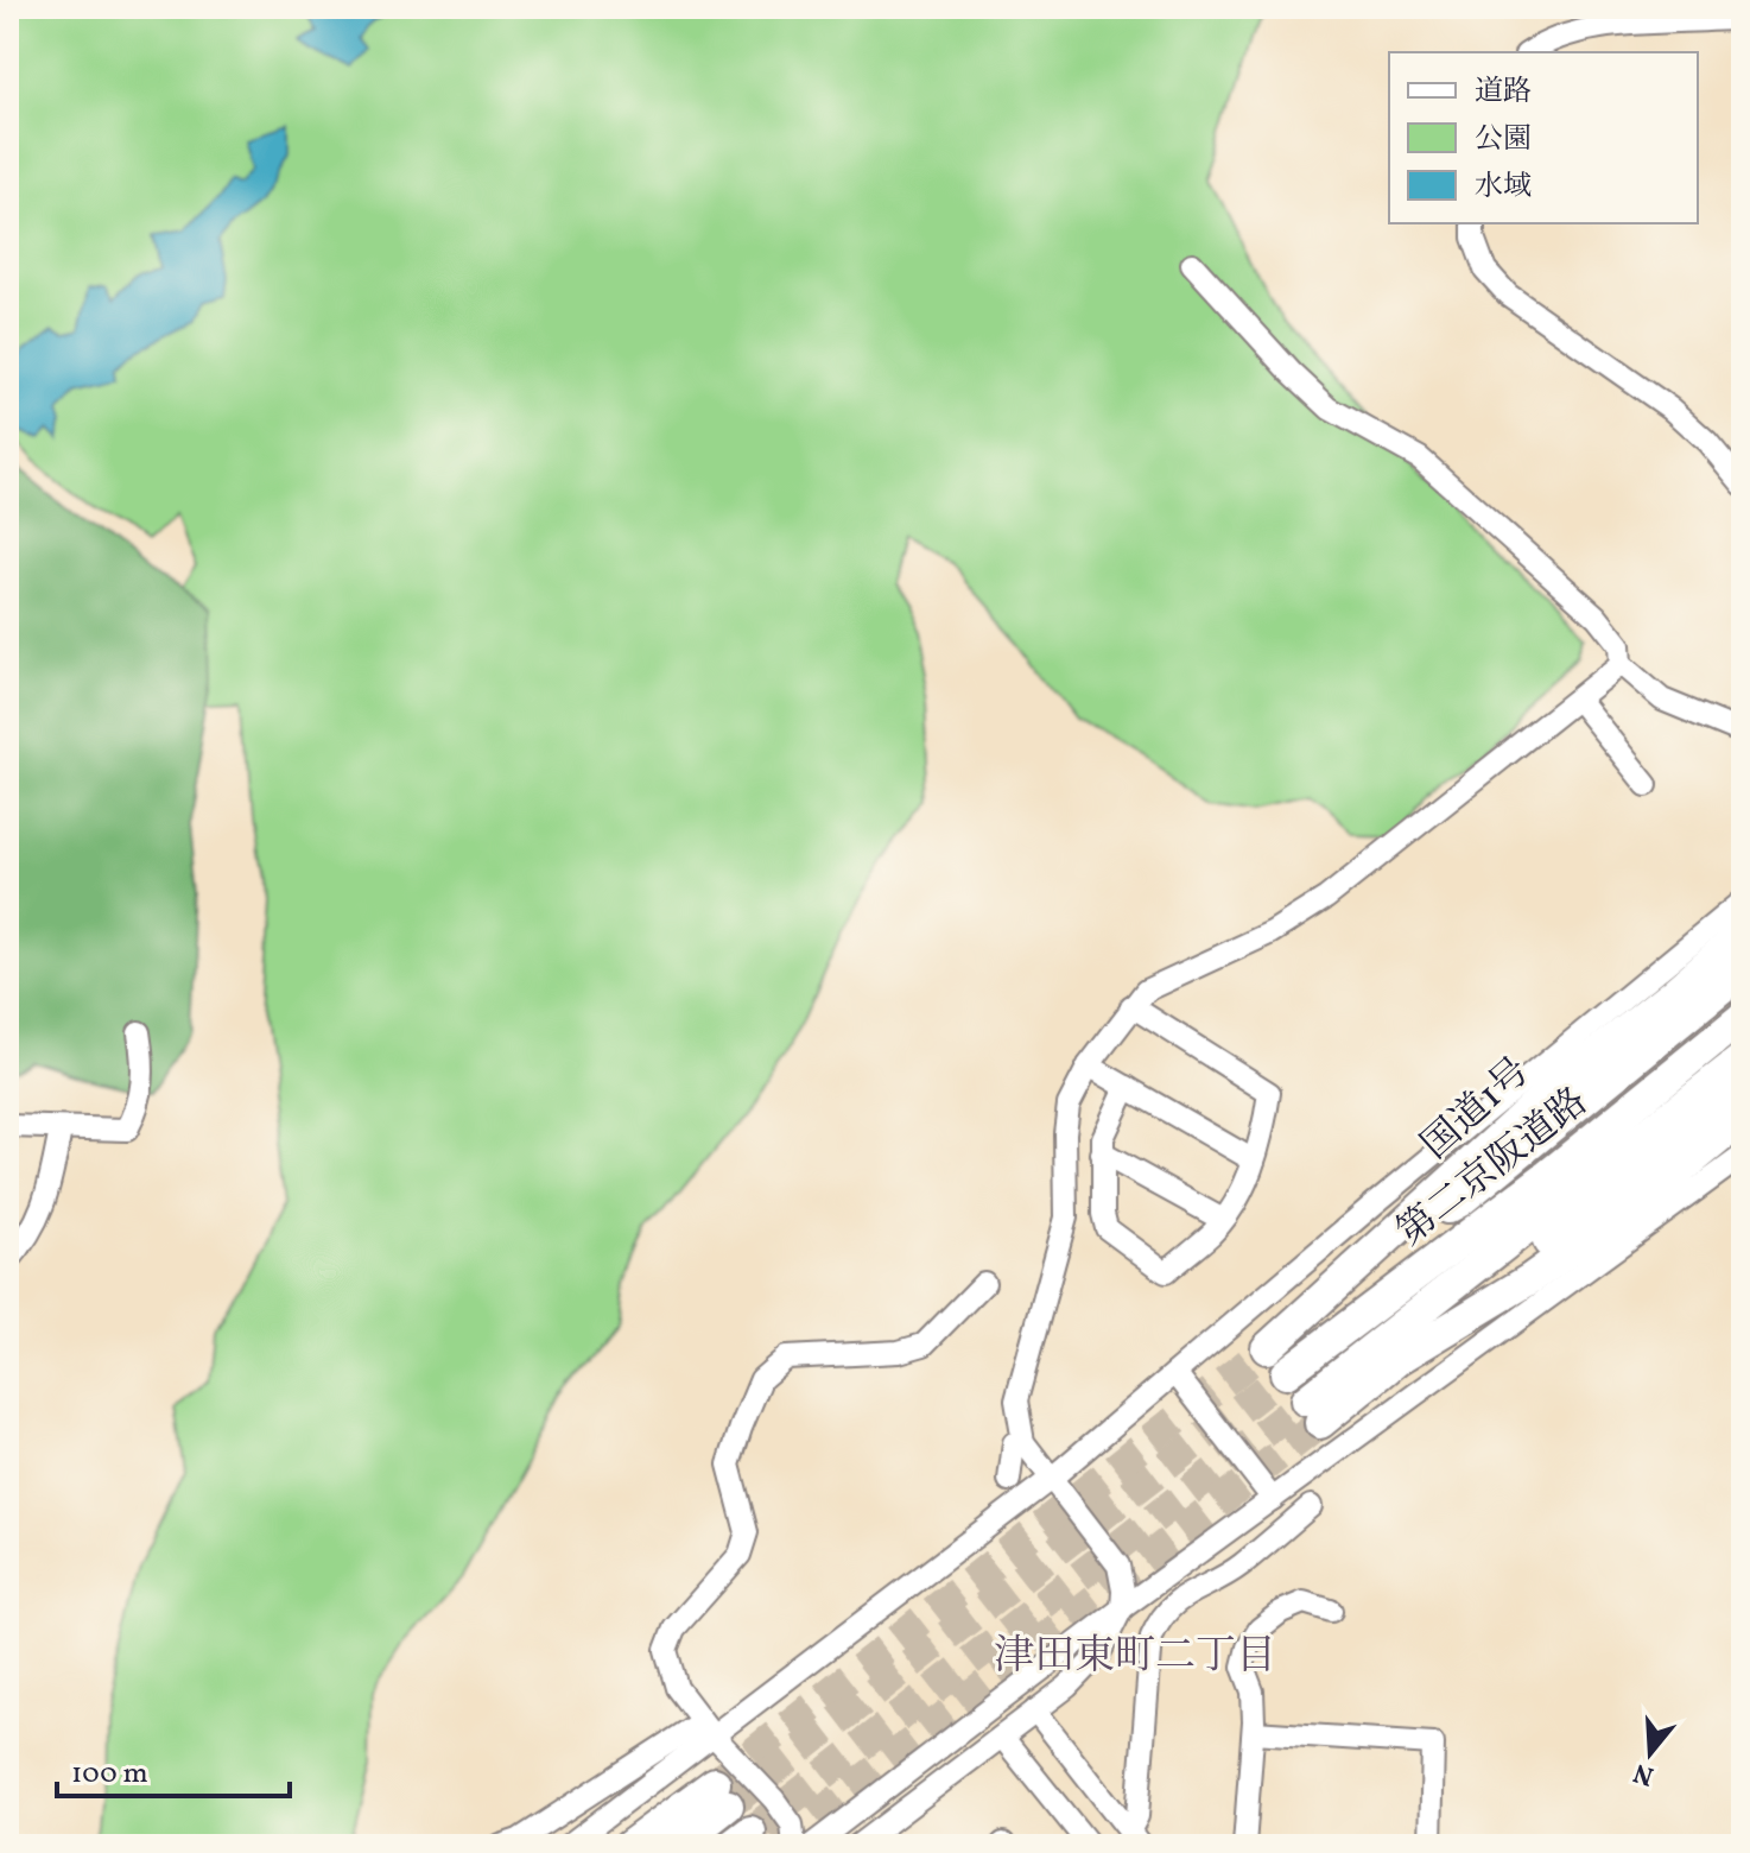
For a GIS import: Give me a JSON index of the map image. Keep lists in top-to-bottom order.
{
  "streets": {
    "highway": ["国道1号", "第二京阪道路"]
  },
  "crossings": [
    ["国道1号", "第二京阪道路"]
  ],
  "districts": ["津田東町二丁目"],
  "legend": ["道路", "公園", "水域"],
  "scale_bar": "100 m",
  "north": "bottom"
}
